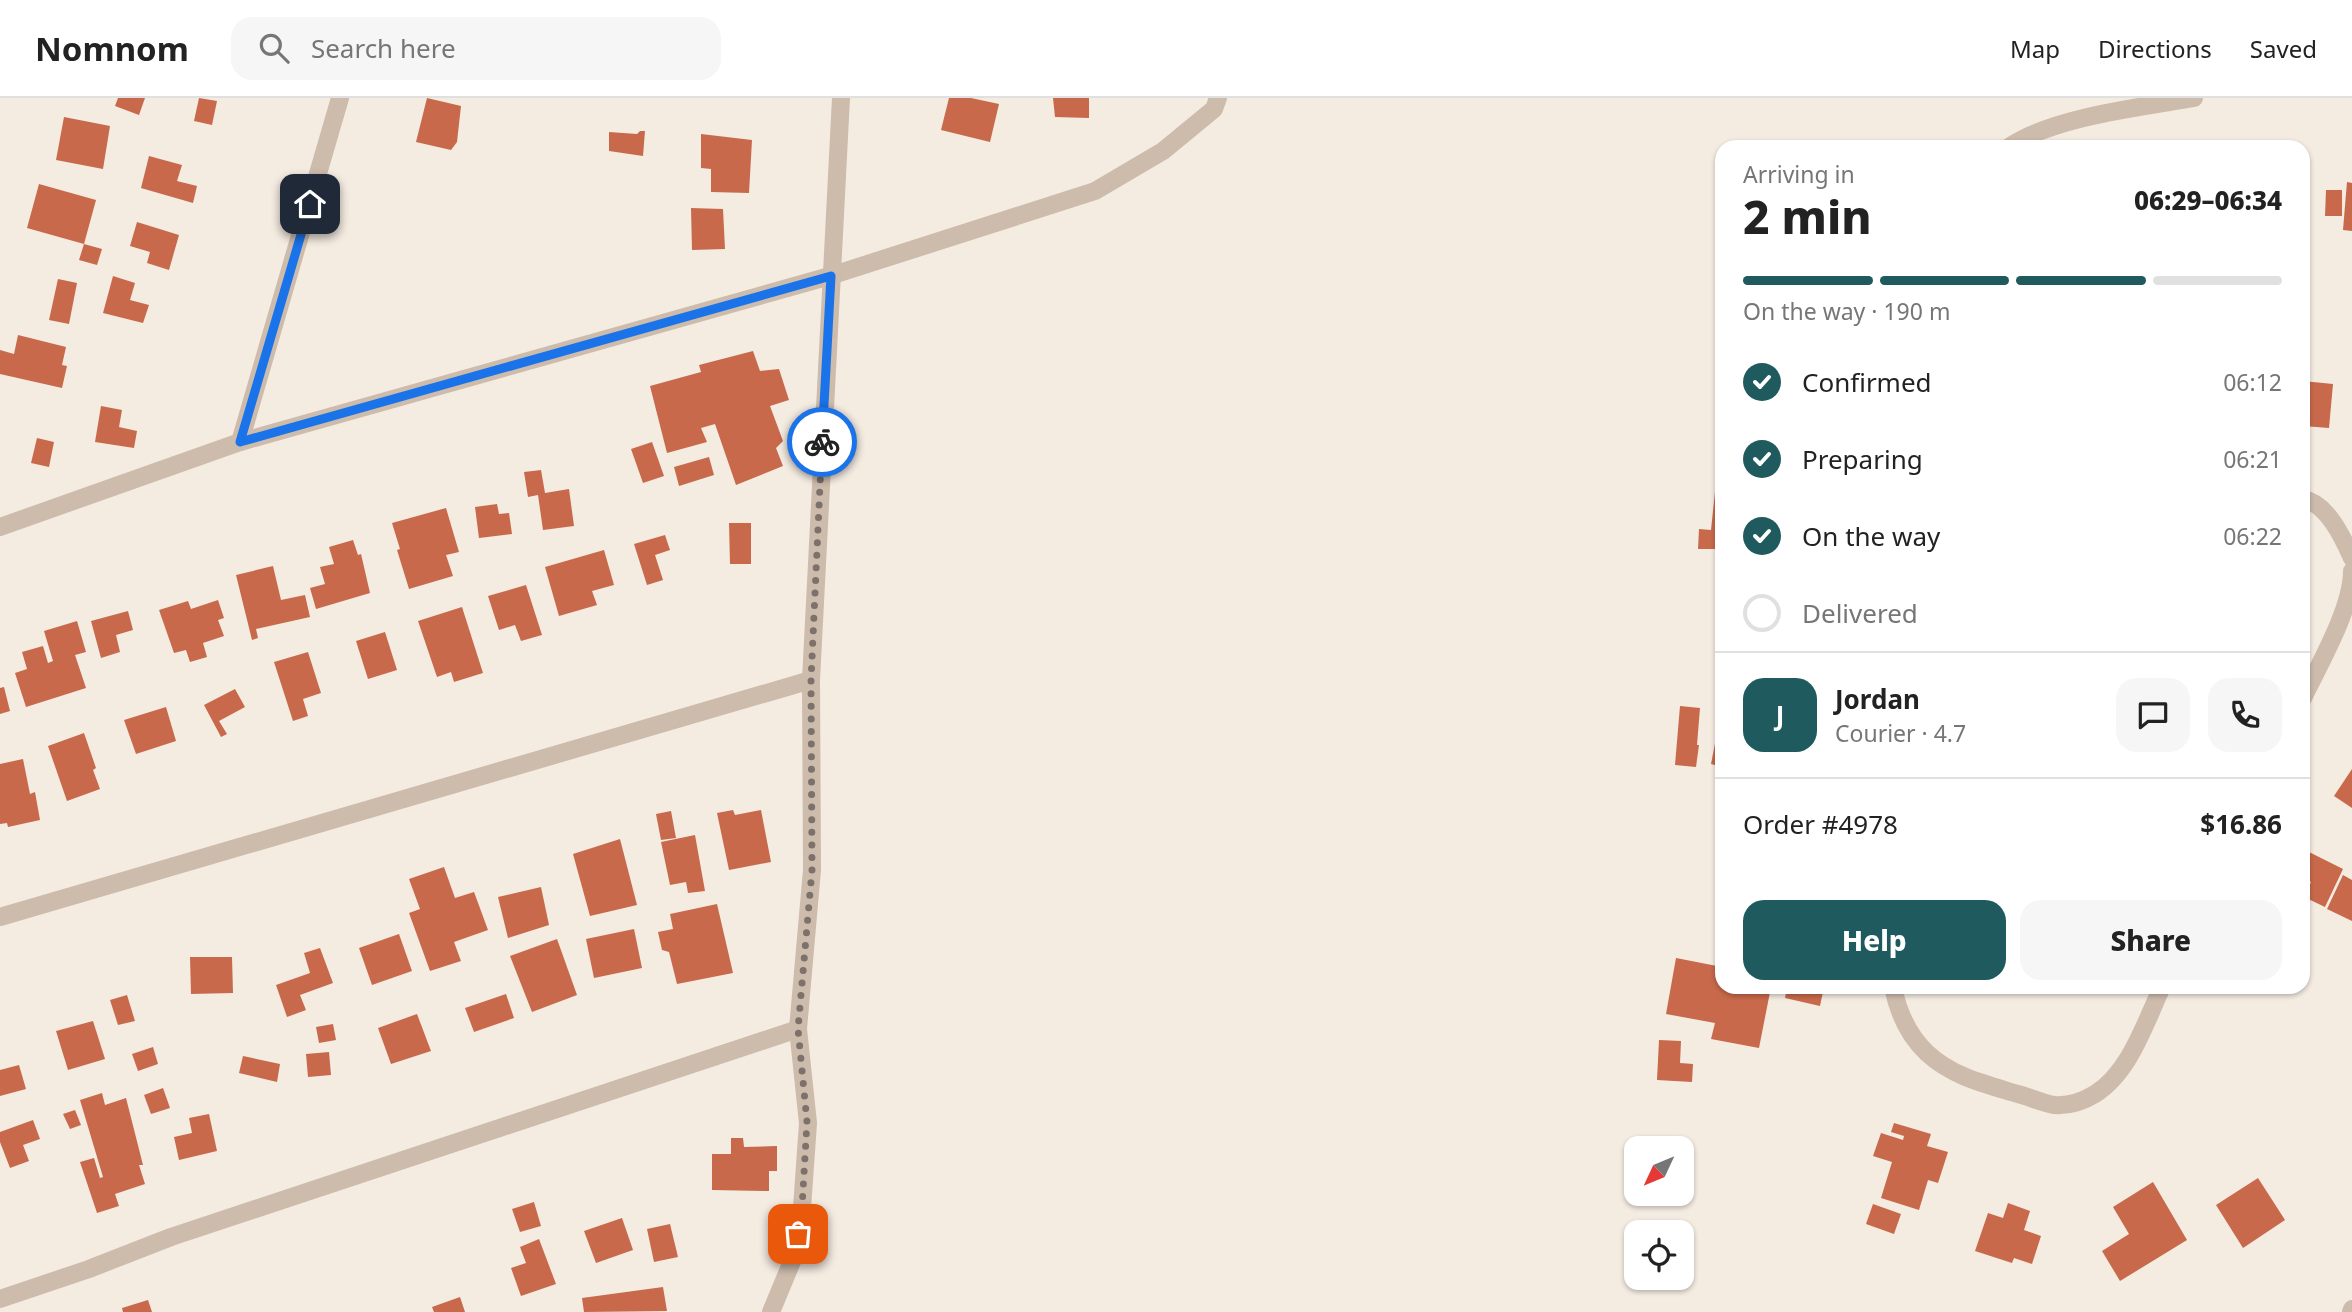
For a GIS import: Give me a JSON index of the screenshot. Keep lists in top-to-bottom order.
{
  "north": "bottom left",
  "page": {
    "header": "Nomnom",
    "search": "Search here",
    "nav": ["Map", "Directions", "Saved"],
    "heading": ["2 min", "Arriving in", "06:29–06:34"],
    "panel": [
      "Jordan",
      "Courier · 4.7",
      "Order #4978",
      "$16.86"
    ],
    "bar": "On the way · 190 m",
    "list": [
      ["Confirmed", "06:12"],
      ["Preparing", "06:21"],
      ["On the way", "06:22"],
      "Delivered"
    ],
    "round": "J",
    "buttons": ["Help", "Share"]
  }
}
